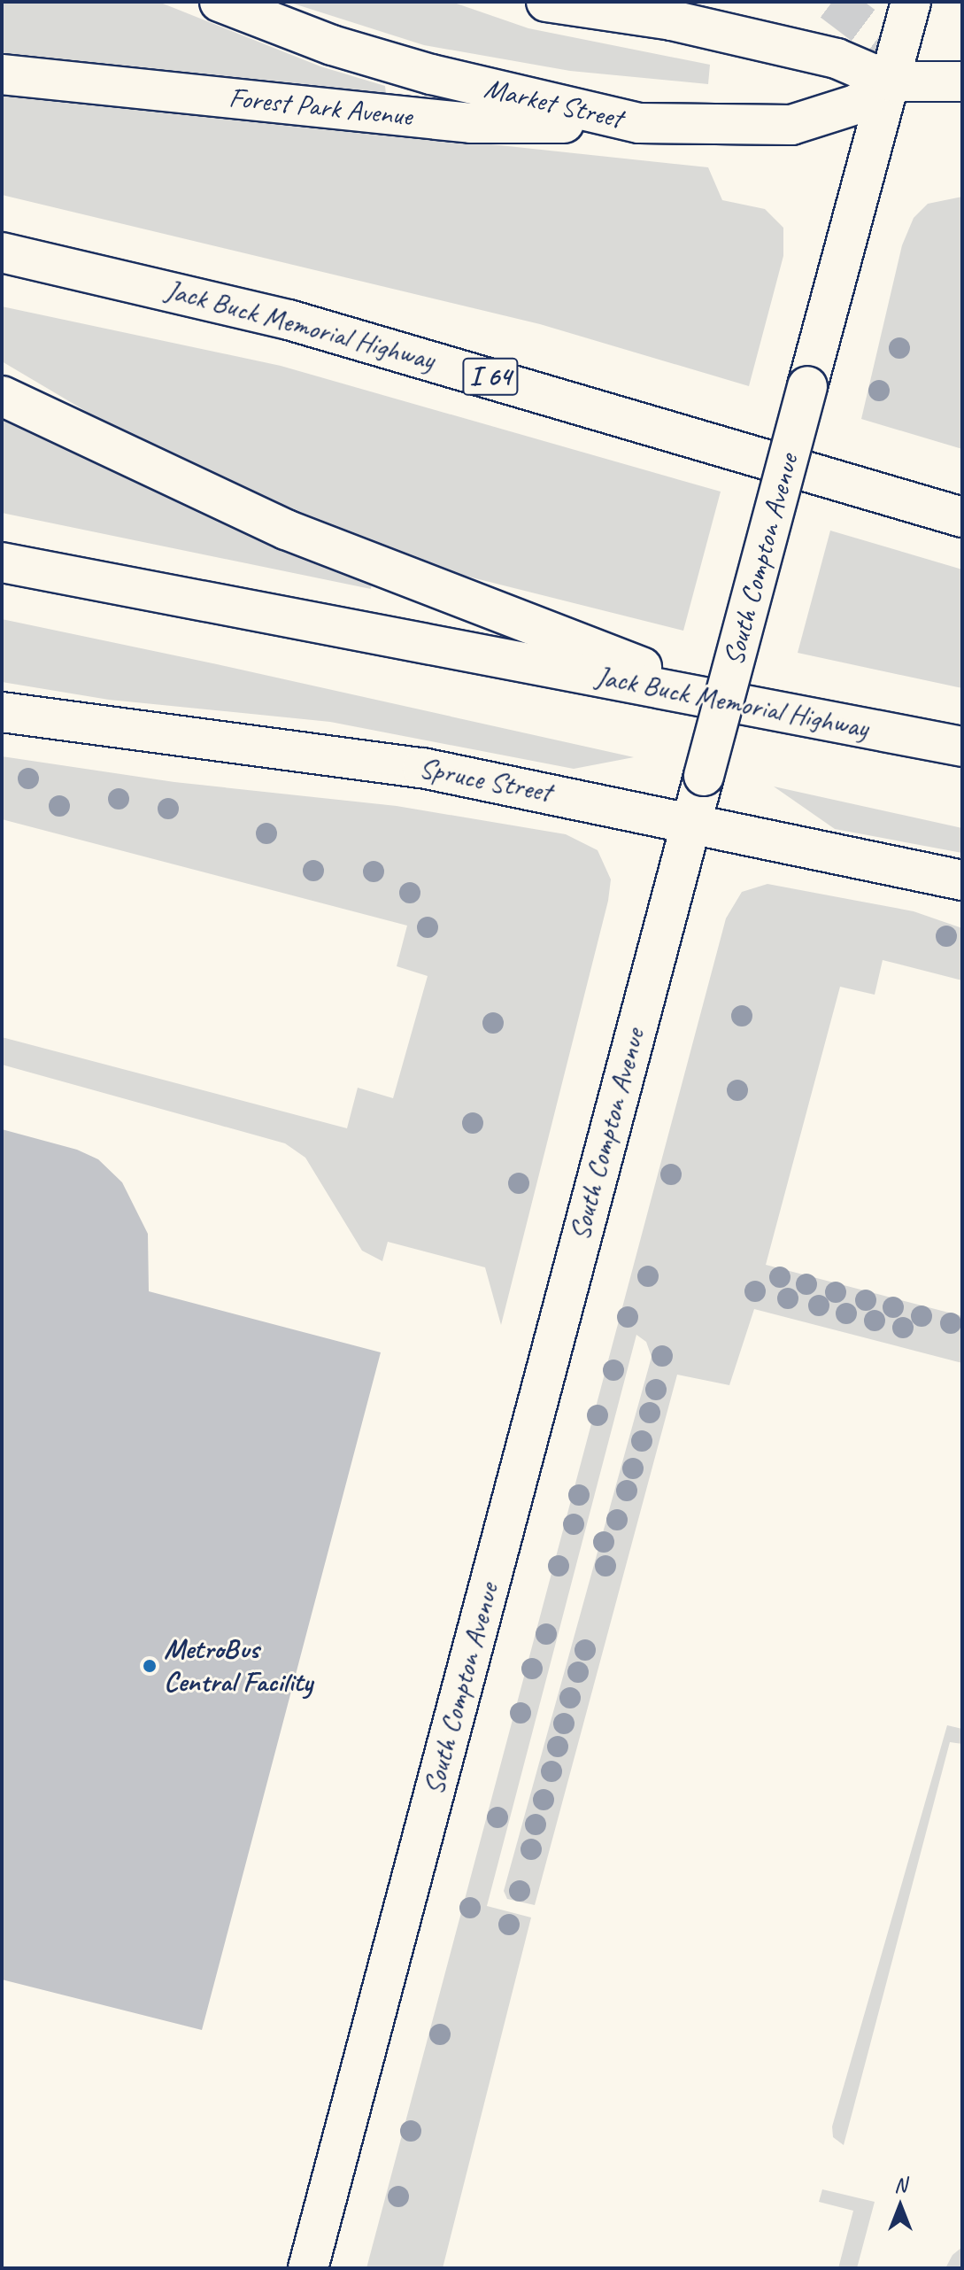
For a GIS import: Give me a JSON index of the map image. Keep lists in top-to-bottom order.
{
  "streets": {
    "main road": [
      "Market Street",
      "Forest Park Avenue",
      "Jack Buck Memorial Highway",
      "I 64",
      "South Compton Avenue",
      "Spruce Street"
    ]
  },
  "crossings": [
    ["Market Street", "Forest Park Avenue"],
    ["Market Street", "South Compton Avenue"],
    ["South Compton Avenue", "Spruce Street"]
  ],
  "places": ["MetroBus Central Facility"],
  "north": "top"
}
